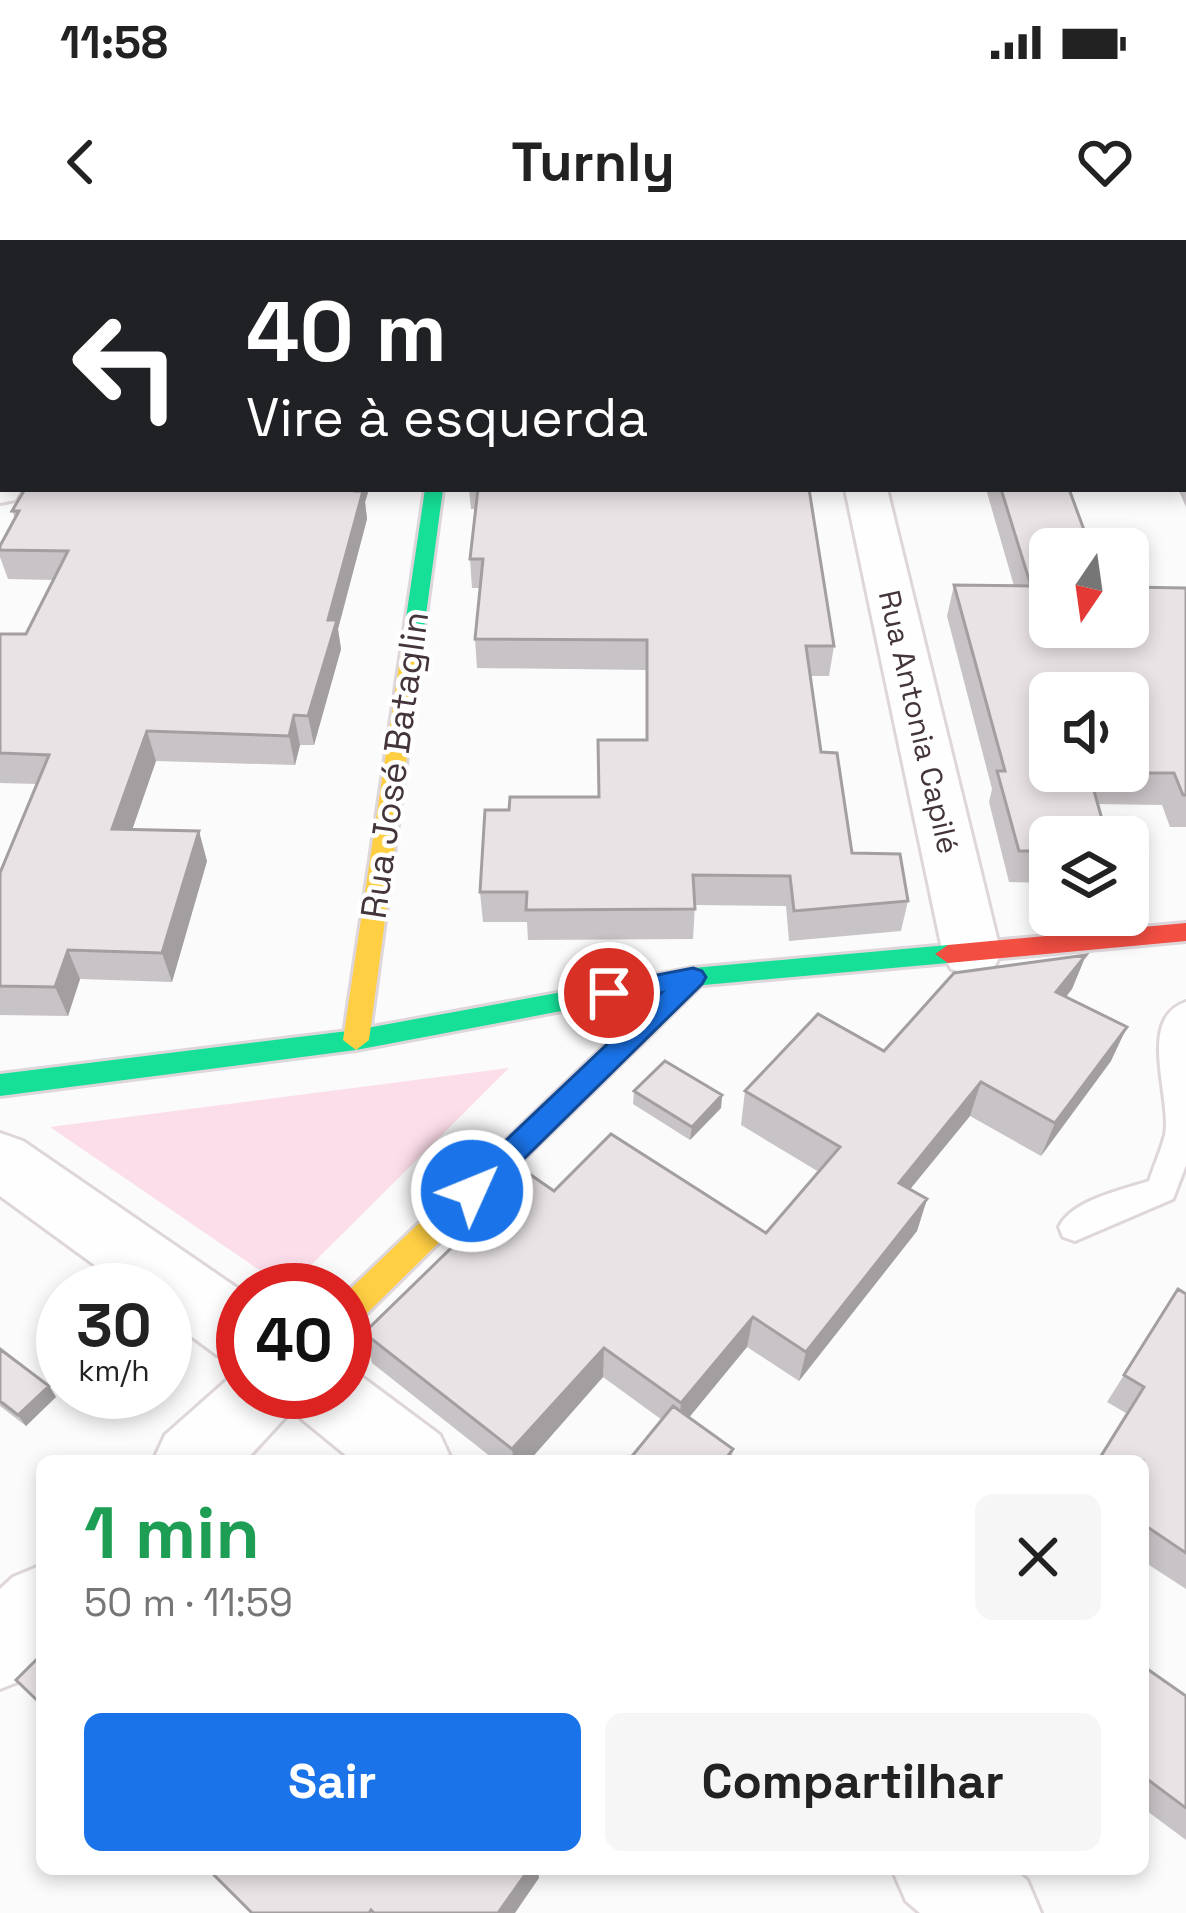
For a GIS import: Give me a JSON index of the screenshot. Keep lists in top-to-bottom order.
{
  "streets": {
    "street": ["Rua Antonia Capilé", "Rua José Bataglin"]
  },
  "north": "bottom",
  "page": {
    "status": "11:58",
    "header": "Turnly",
    "turn": ["40 m", "Vire à esquerda"],
    "speed": "30 km/h",
    "limit": "40",
    "heading": ["1 min", "50 m · 11:59"],
    "buttons": ["Sair", "Compartilhar"]
  }
}
